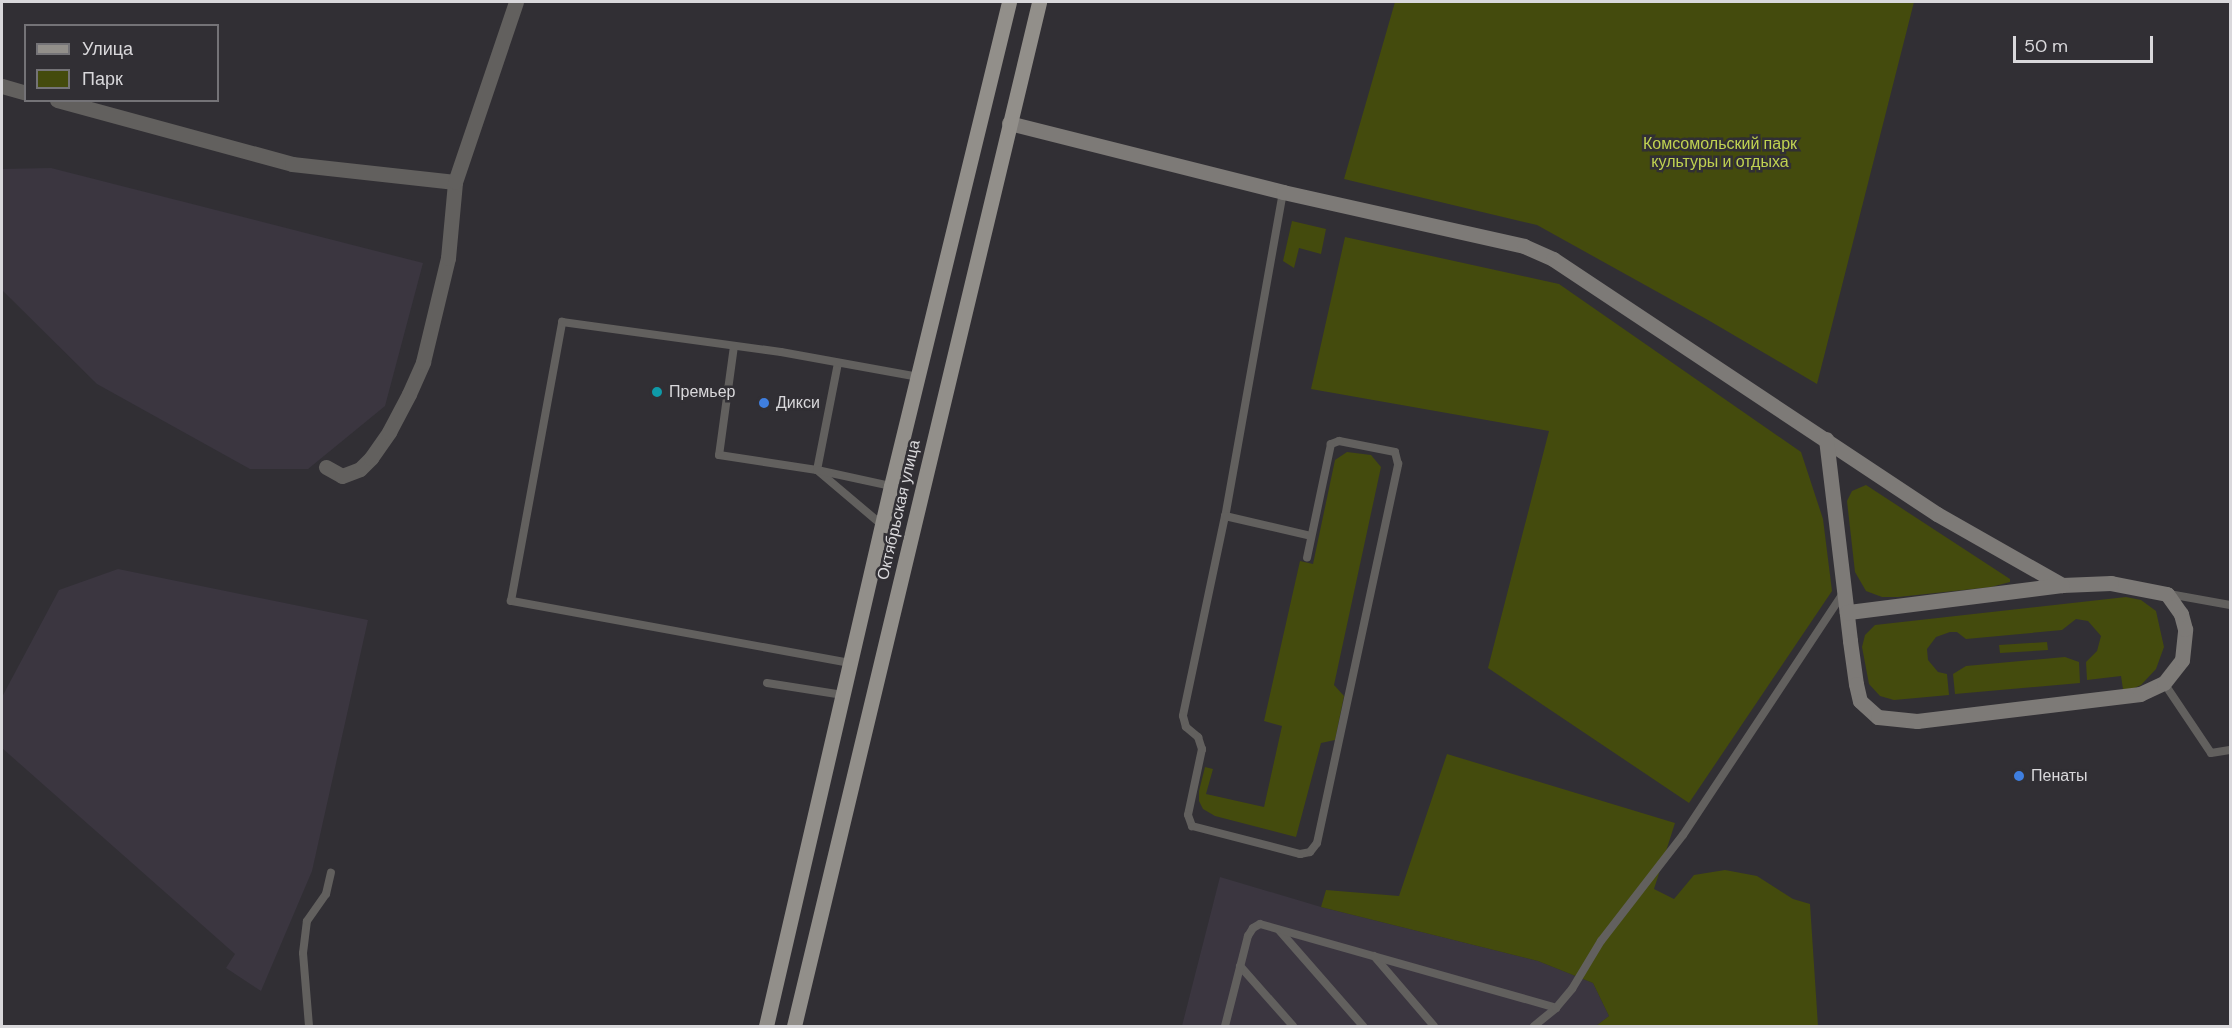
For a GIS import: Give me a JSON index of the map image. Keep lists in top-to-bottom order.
{
  "streets": {
    "main road": ["Октябрьская улица"]
  },
  "parks": ["Комсомольский парк культуры и отдыха"],
  "places": ["Премьер", "Дикси", "Пенаты"],
  "legend": ["Улица", "Парк"],
  "scale_bar": "50 m"
}
